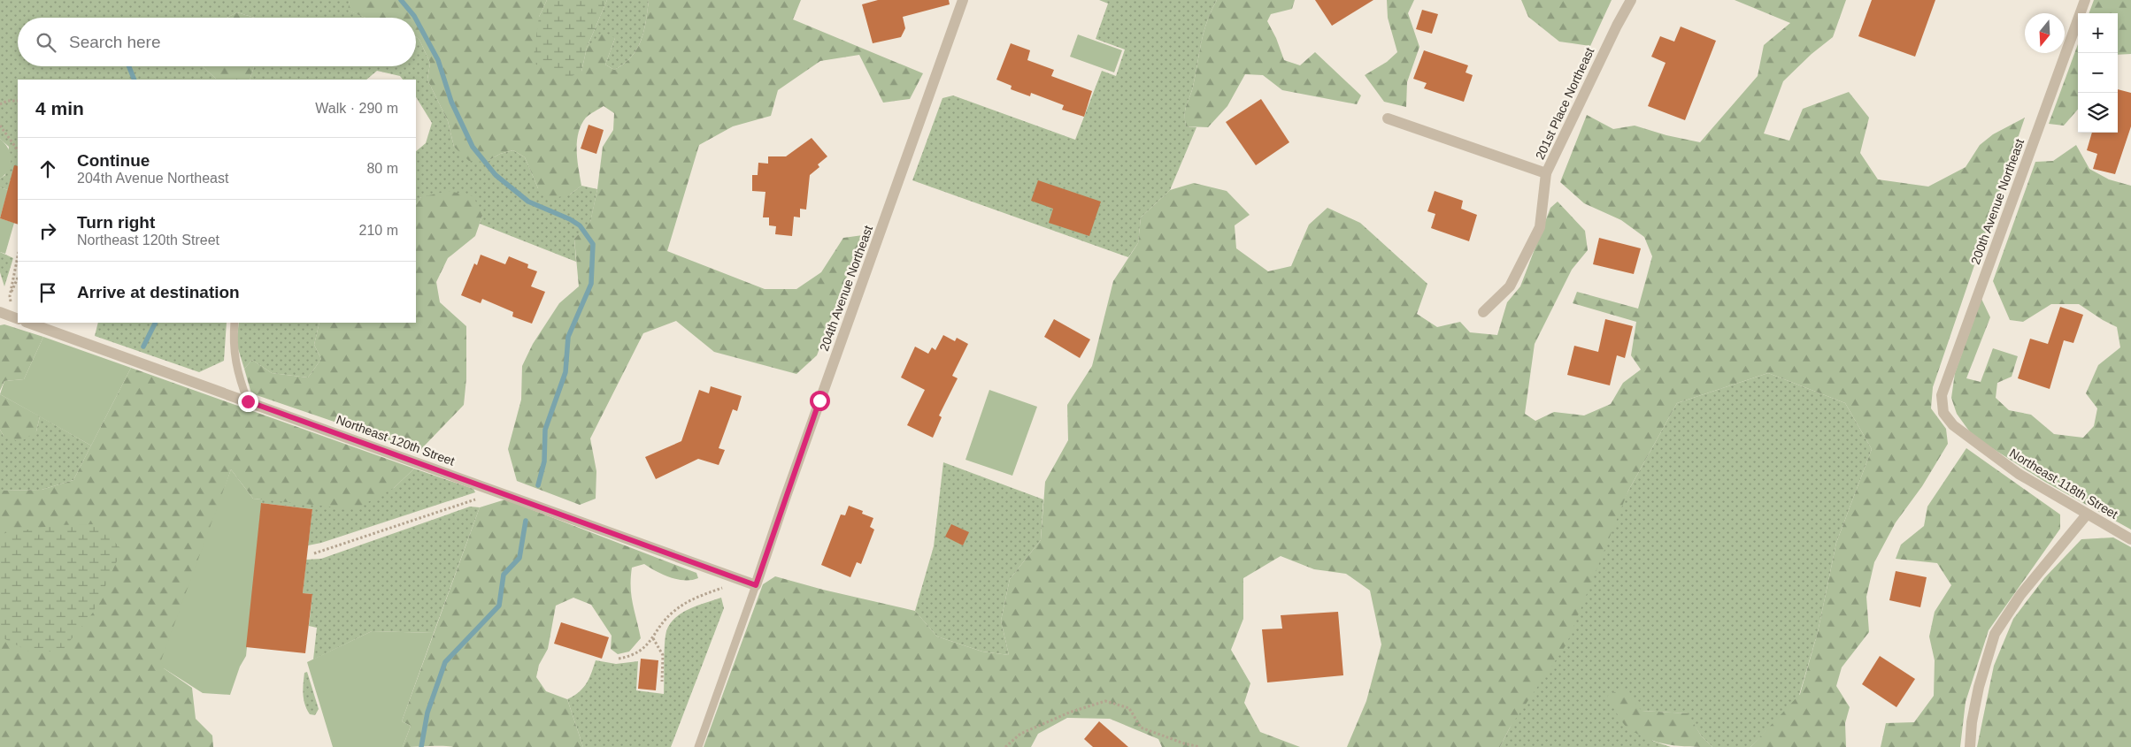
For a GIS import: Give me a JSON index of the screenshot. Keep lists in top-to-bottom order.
{
  "streets": {
    "street": [
      "201st Place Northeast",
      "200th Avenue Northeast",
      "204th Avenue Northeast",
      "Northeast 120th Street",
      "Northeast 118th Street"
    ]
  },
  "crossings": [
    ["200th Avenue Northeast", "Northeast 118th Street"],
    ["204th Avenue Northeast", "Northeast 120th Street"]
  ],
  "north": "bottom",
  "page": {
    "map_buttons": ["+", "−"],
    "search": "Search here",
    "heading": ["4 min", "Walk · 290 m"],
    "list": [
      ["Continue", "204th Avenue Northeast", "80 m"],
      ["Turn right", "Northeast 120th Street", "210 m"],
      "Arrive at destination"
    ]
  }
}
